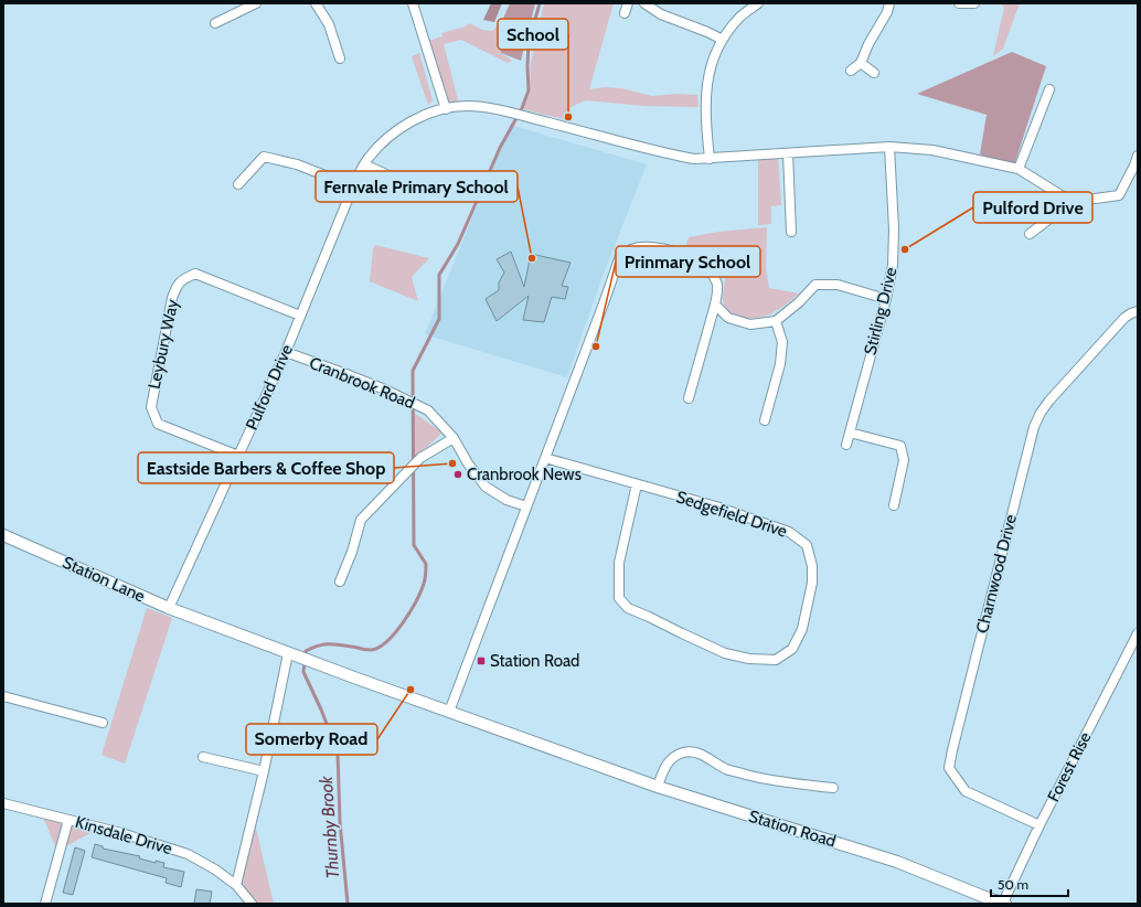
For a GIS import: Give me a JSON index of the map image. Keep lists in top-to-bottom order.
{
  "streets": {
    "street": [
      "Stirling Drive",
      "Leybury Way",
      "Cranbrook Road",
      "Pulford Drive",
      "Sedgefield Drive",
      "Charnwood Drive",
      "Station Lane",
      "Forest Rise",
      "Station Road",
      "Kinsdale Drive"
    ]
  },
  "crossings": [
    ["Stirling Drive", "Pulford Drive"],
    ["Leybury Way", "Pulford Drive"],
    ["Cranbrook Road", "Pulford Drive"],
    ["Pulford Drive", "Station Lane"],
    ["Charnwood Drive", "Forest Rise"],
    ["Station Lane", "Station Road"],
    ["Forest Rise", "Station Road"]
  ],
  "water": ["Thurnby Brook"],
  "places": {
    "other": [
      "School",
      "Pulford Drive",
      "Fernvale Primary School",
      "Prinmary School",
      "Eastside Barbers & Coffee Shop",
      "Cranbrook News",
      "Somerby Road"
    ],
    "transit": ["Station Road"]
  },
  "scale_bar": "50 m"
}
